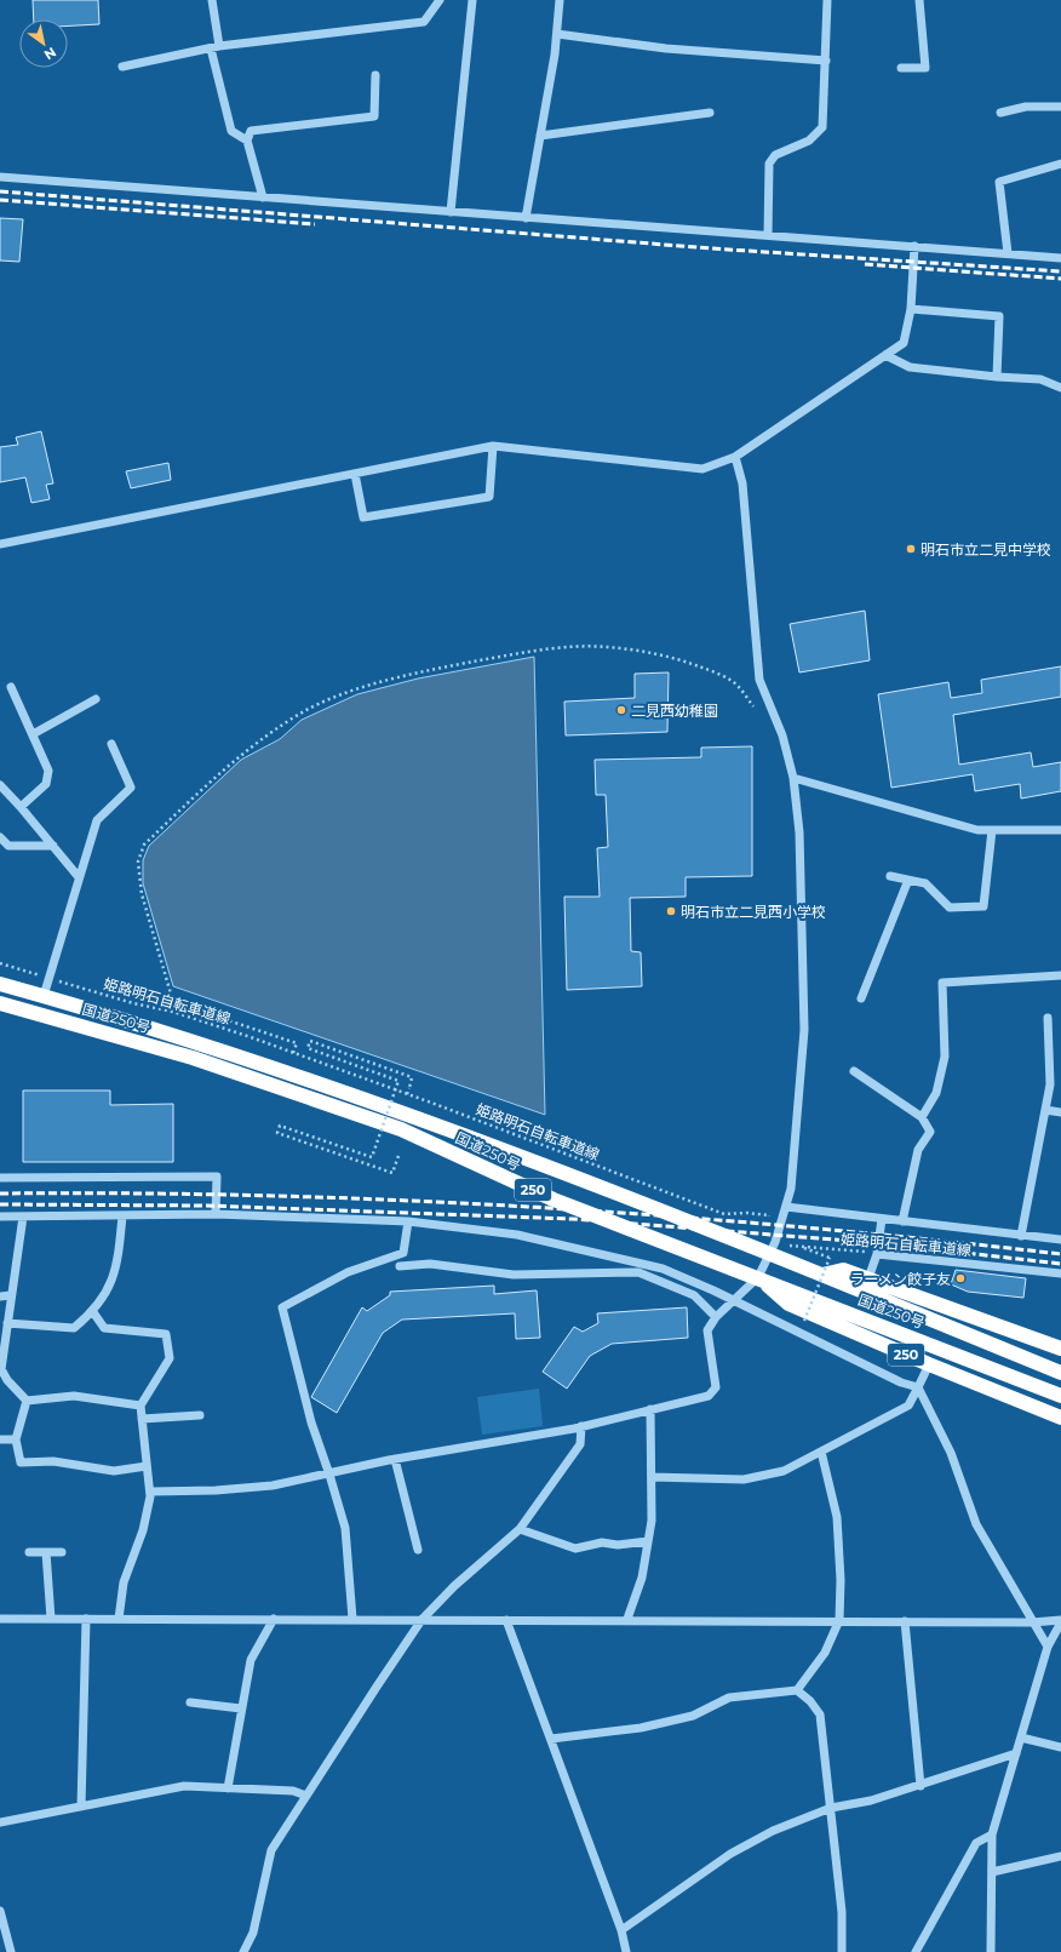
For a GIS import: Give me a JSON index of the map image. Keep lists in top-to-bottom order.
{
  "streets": {
    "highway": ["国道250号", "250"],
    "path": ["姫路明石自転車道線"]
  },
  "crossings": [
    ["姫路明石自転車道線", "国道250号"],
    ["国道250号", "250"]
  ],
  "places": [
    "明石市立二見中学校",
    "二見西幼稚園",
    "明石市立二見西小学校",
    "ラーメン餃子友"
  ],
  "north": "bottom right"
}
